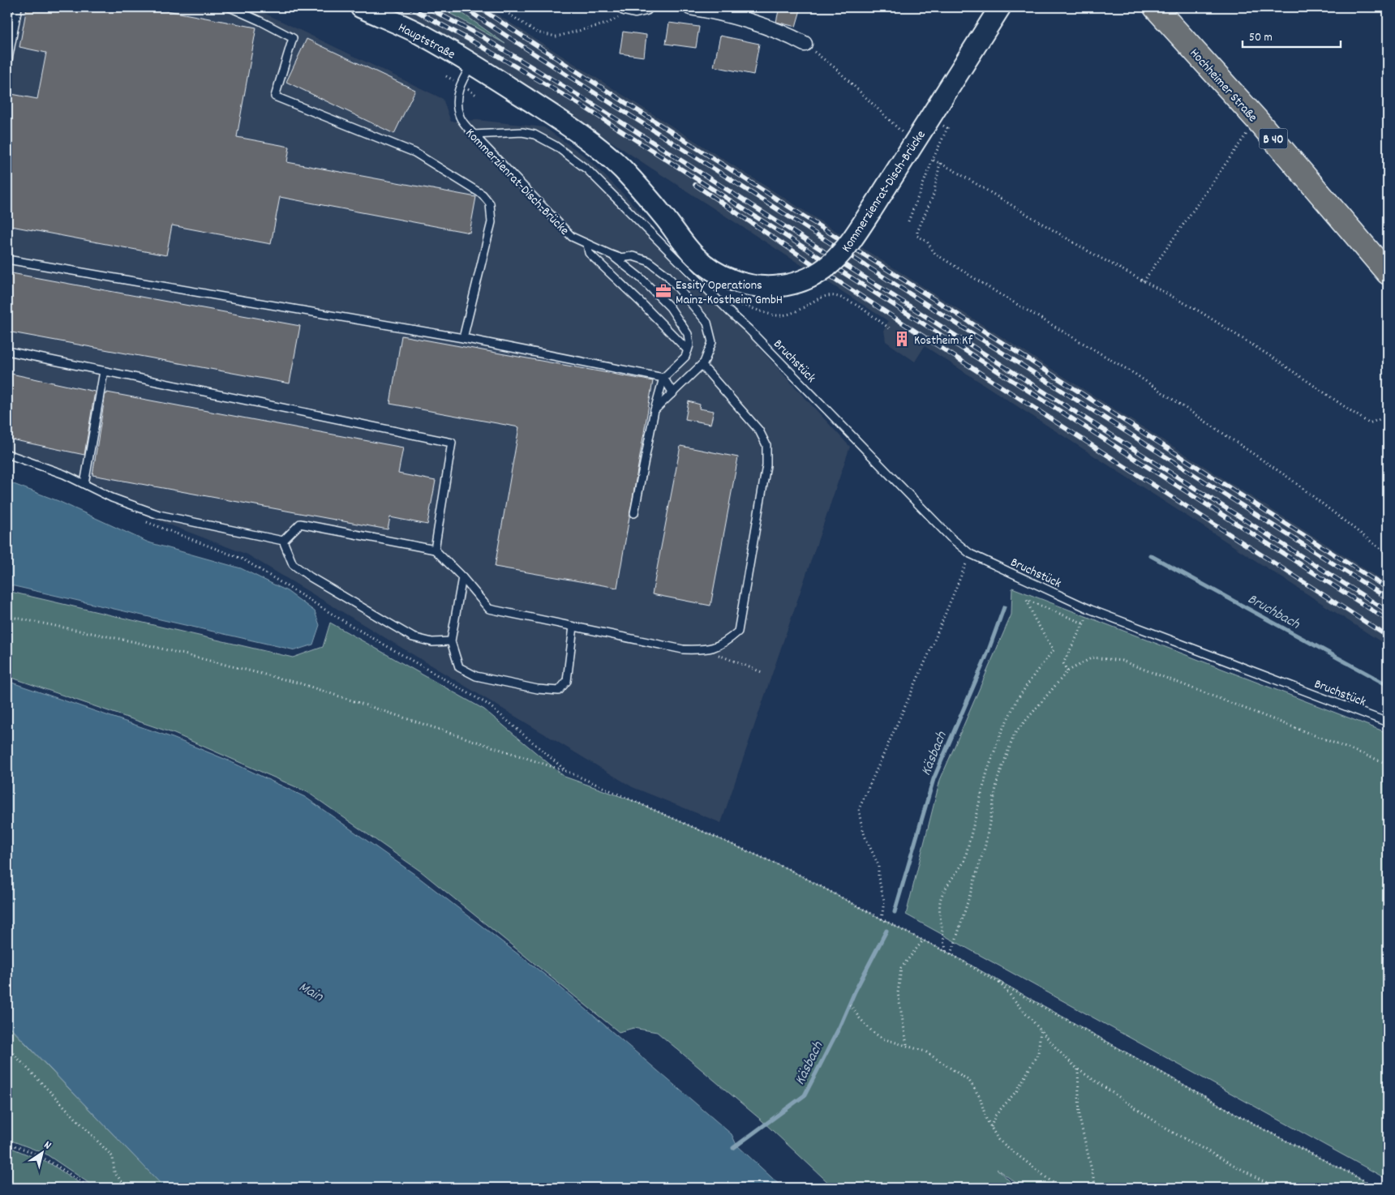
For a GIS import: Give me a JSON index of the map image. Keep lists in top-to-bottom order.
{
  "streets": {
    "main road": ["Hochheimer Straße", "B 40"],
    "street": ["Hauptstraße", "Kommerzienrat-Disch-Brücke"],
    "lane": ["Bruchstück"]
  },
  "crossings": [
    ["Hauptstraße", "Kommerzienrat-Disch-Brücke"]
  ],
  "water": ["Bruchbach", "Käsbach", "Main"],
  "places": {
    "office": ["Essity Operations Mainz-Kostheim GmbH"],
    "building": ["Kostheim Kf"]
  },
  "scale_bar": "50 m",
  "north": "top right"
}
